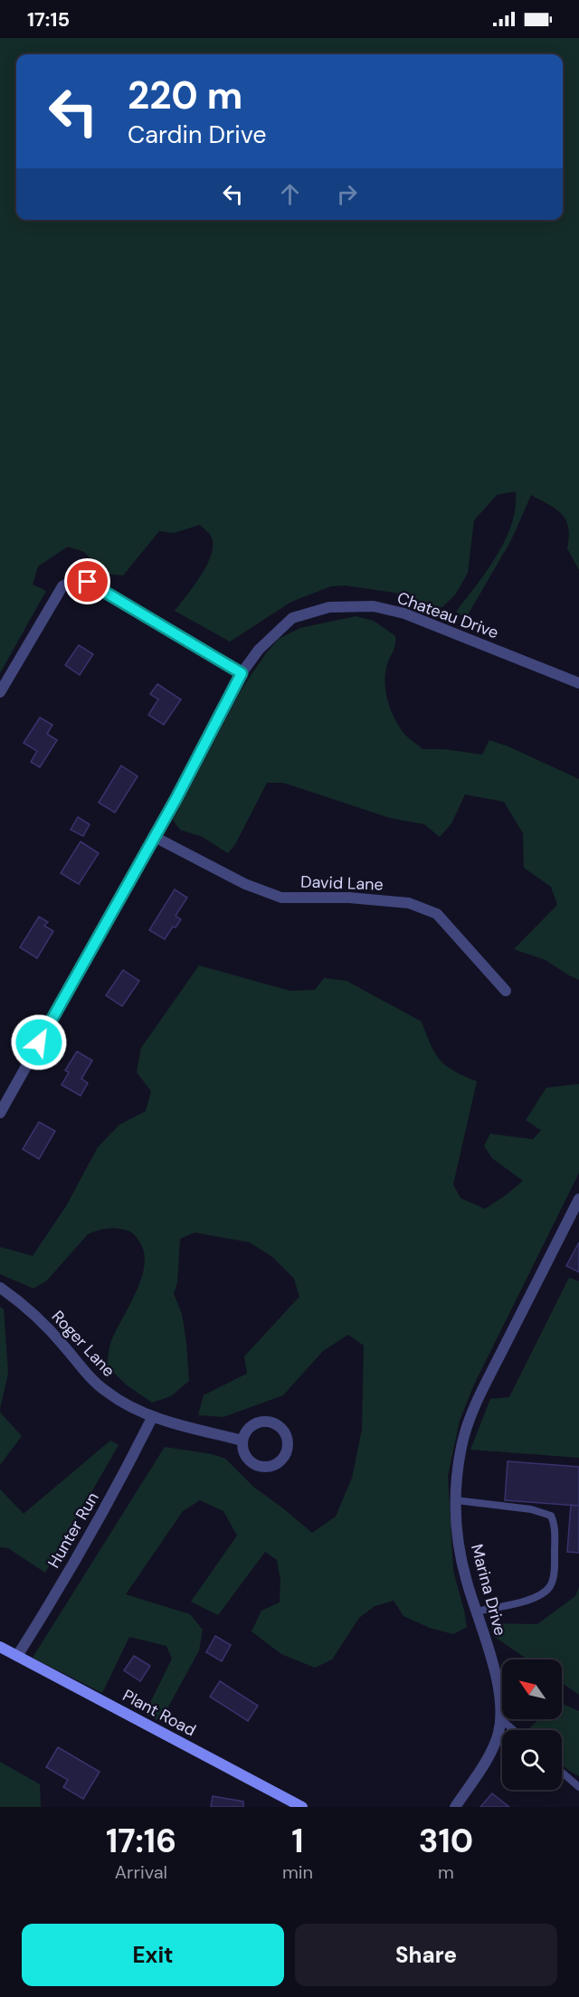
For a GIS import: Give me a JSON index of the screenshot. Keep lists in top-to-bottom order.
{
  "streets": {
    "street": [
      "Chateau Drive",
      "David Lane",
      "Roger Lane",
      "Hunter Run",
      "Marina Drive",
      "Plant Road"
    ]
  },
  "crossings": [
    ["Chateau Drive", "David Lane"],
    ["Roger Lane", "Hunter Run"],
    ["Hunter Run", "Plant Road"]
  ],
  "north": "top left",
  "page": {
    "status": "17:15",
    "turn": ["220 m", "Cardin Drive"],
    "eta": [
      "17:16",
      "Arrival",
      "1",
      "min",
      "310",
      "m"
    ],
    "buttons": ["Exit", "Share"]
  }
}
